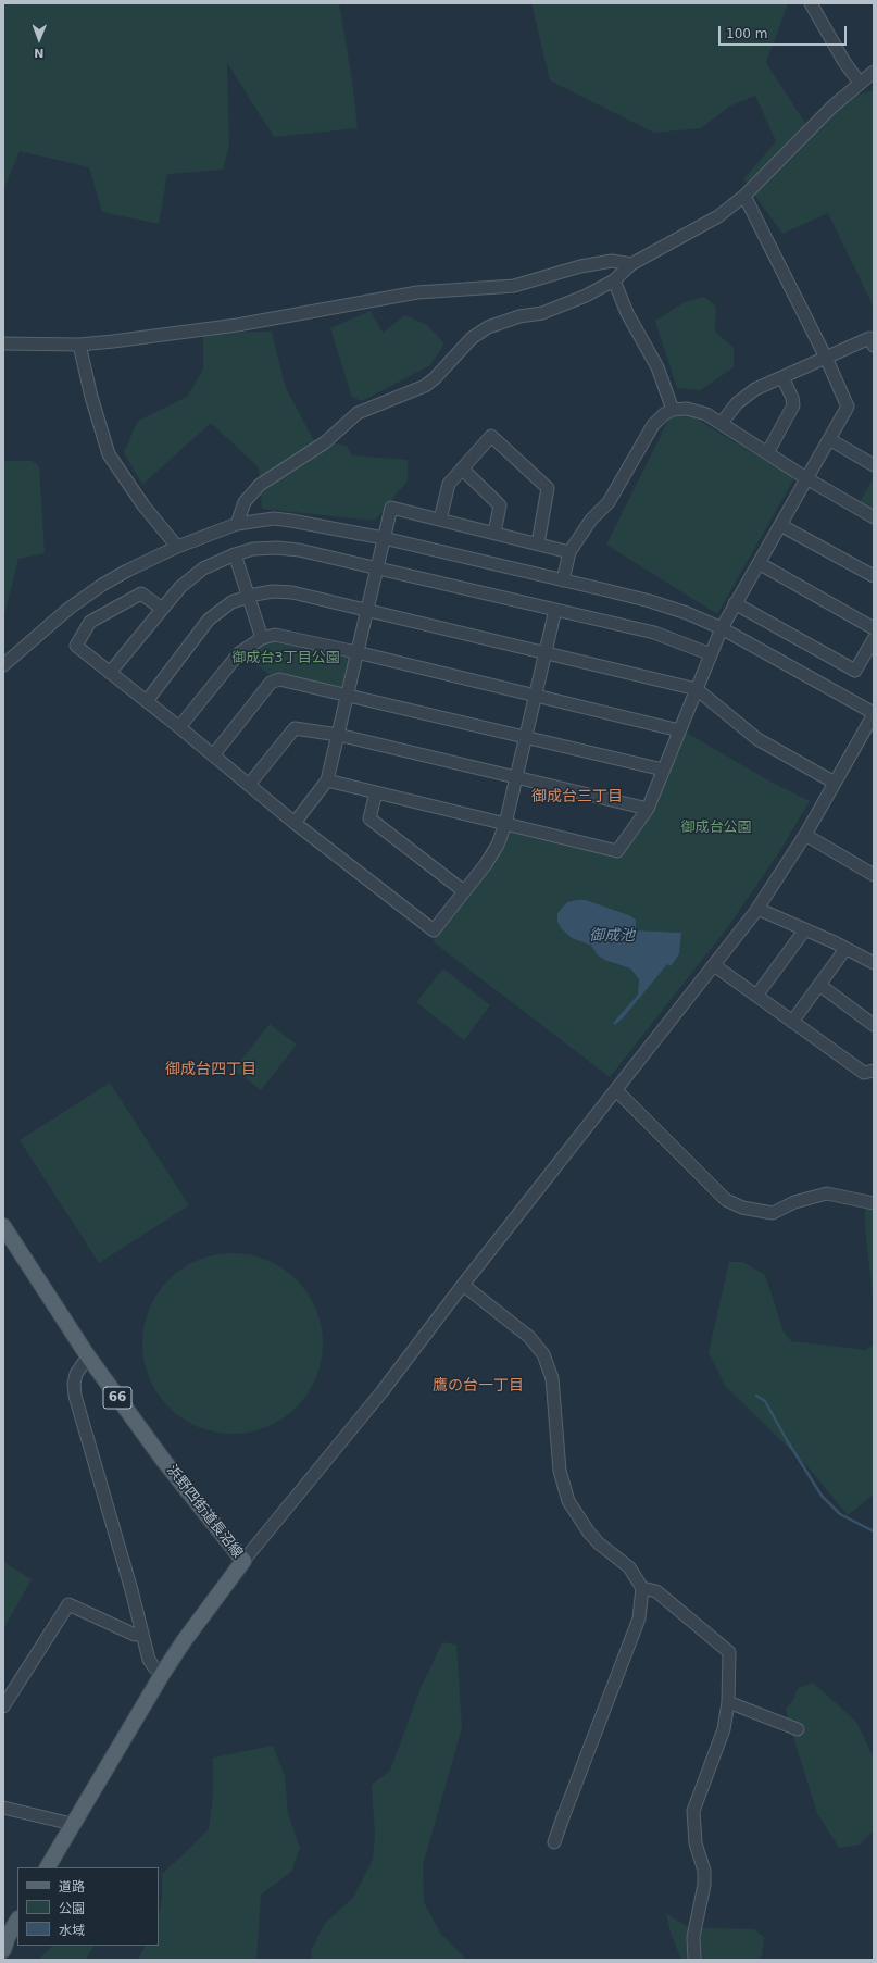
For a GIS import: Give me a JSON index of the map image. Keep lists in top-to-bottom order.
{
  "streets": {
    "main road": ["66", "浜野四街道長沼線"]
  },
  "districts": ["御成台三丁目", "御成台四丁目", "鷹の台一丁目"],
  "water": ["御成池"],
  "parks": ["御成台3丁目公園", "御成台公園"],
  "legend": ["道路", "公園", "水域"],
  "scale_bar": "100 m",
  "north": "bottom"
}
